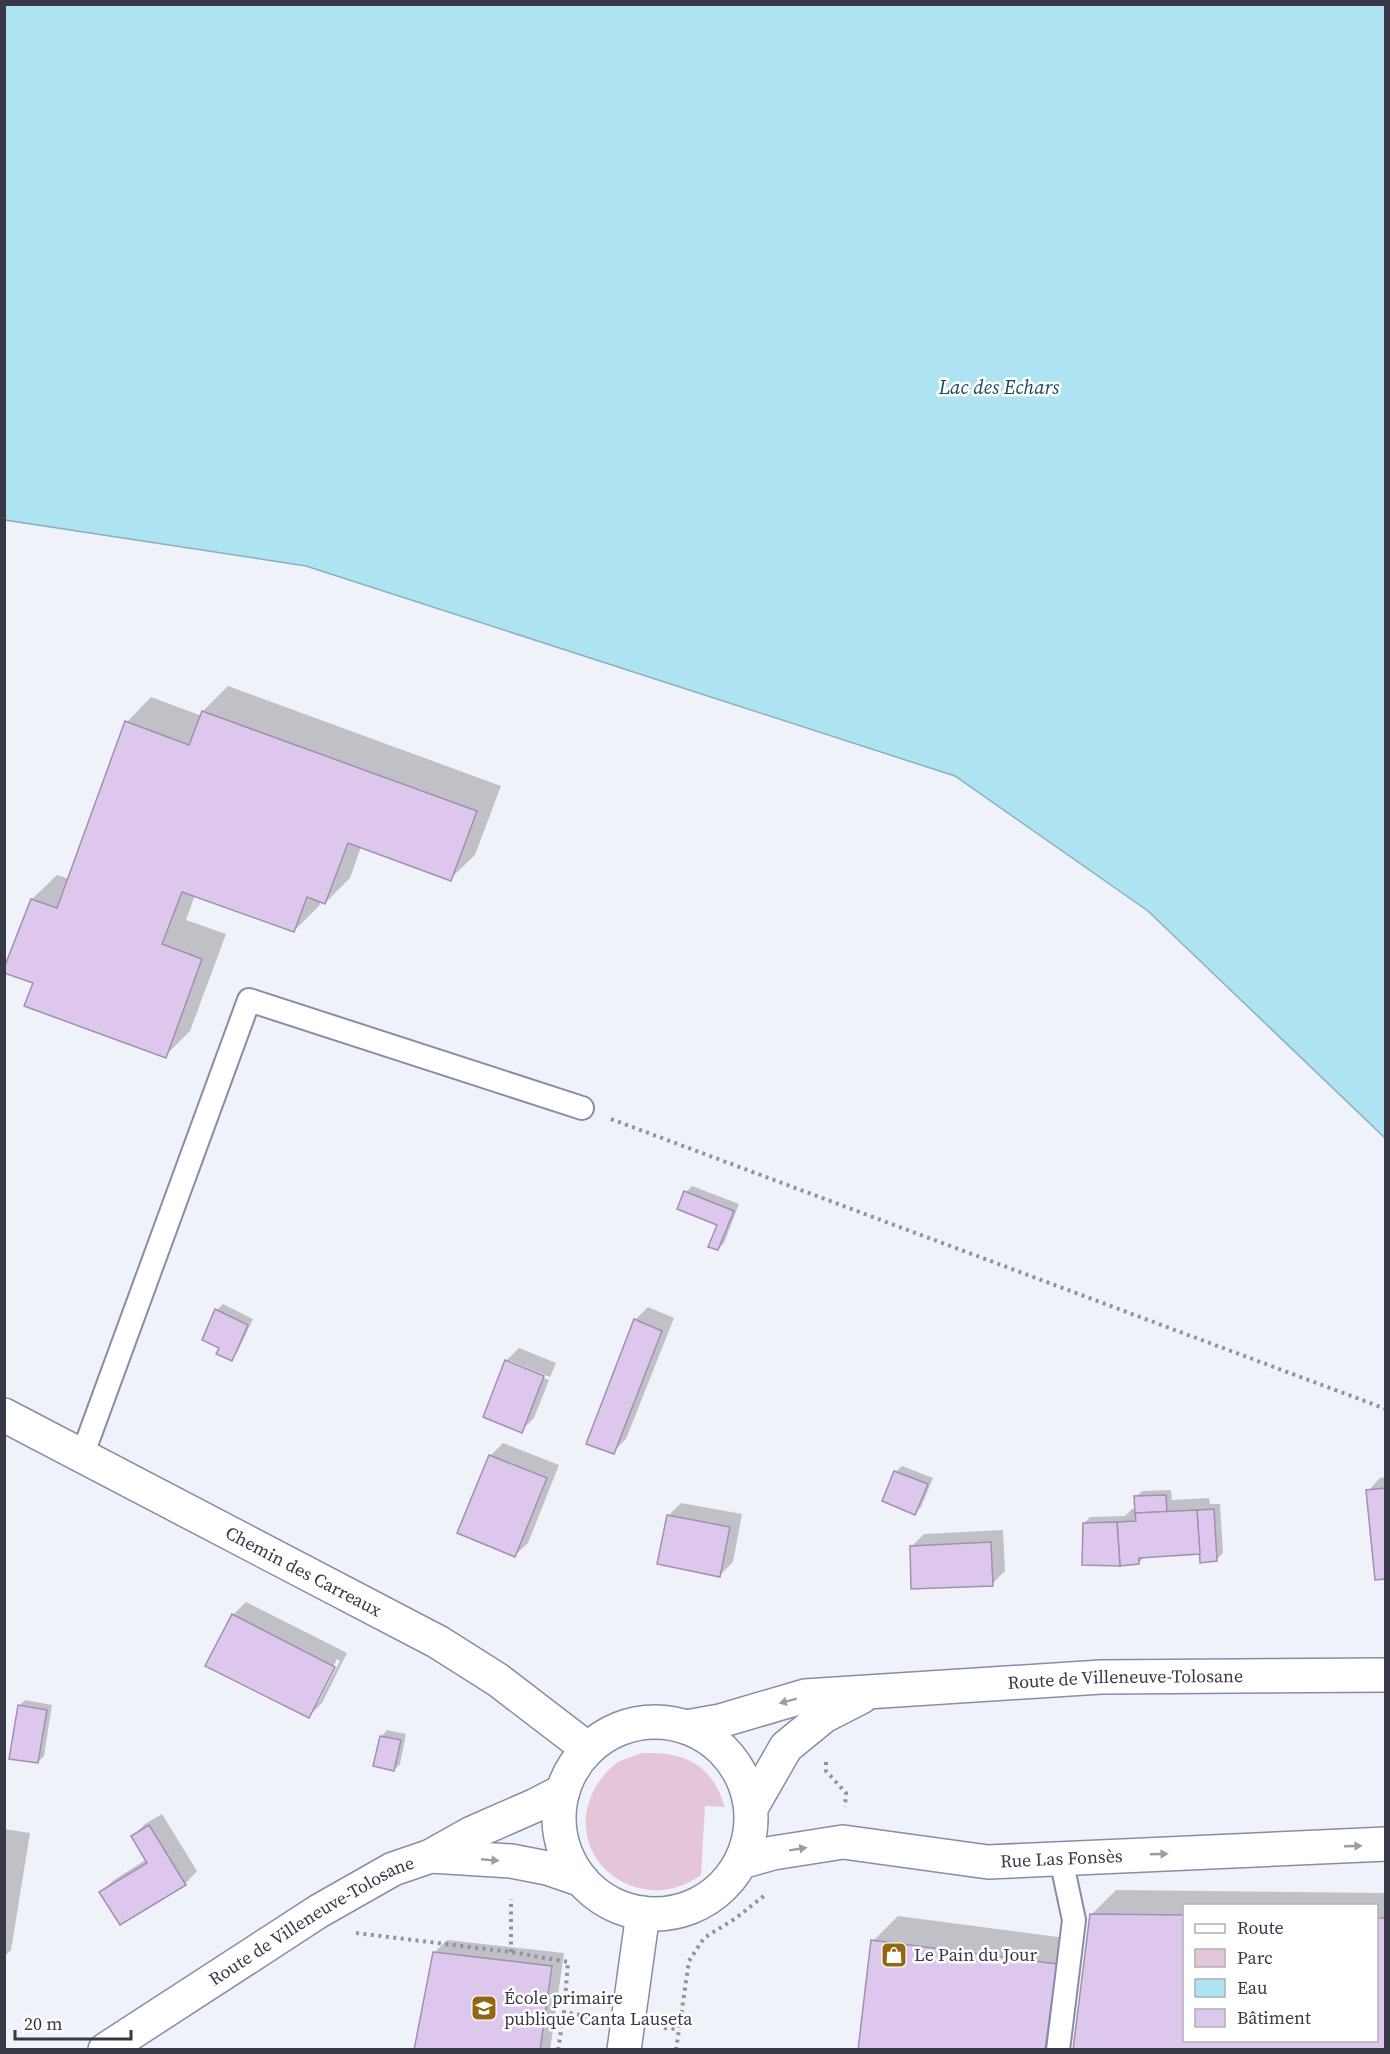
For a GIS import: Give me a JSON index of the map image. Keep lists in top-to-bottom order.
{
  "streets": {
    "street": ["Chemin des Carreaux", "Route de Villeneuve-Tolosane", "Rue Las Fonsès"]
  },
  "crossings": [
    ["Chemin des Carreaux", "Route de Villeneuve-Tolosane"],
    ["Chemin des Carreaux", "Rue Las Fonsès"],
    ["Route de Villeneuve-Tolosane", "Rue Las Fonsès"]
  ],
  "one_way": ["Rue Las Fonsès"],
  "water": ["Lac des Echars"],
  "places": {
    "shop": ["Le Pain du Jour"],
    "school or university": ["École primaire publique Canta Lauseta"]
  },
  "legend": [
    "Route",
    "Parc",
    "Eau",
    "Bâtiment"
  ],
  "scale_bar": "20 m"
}
